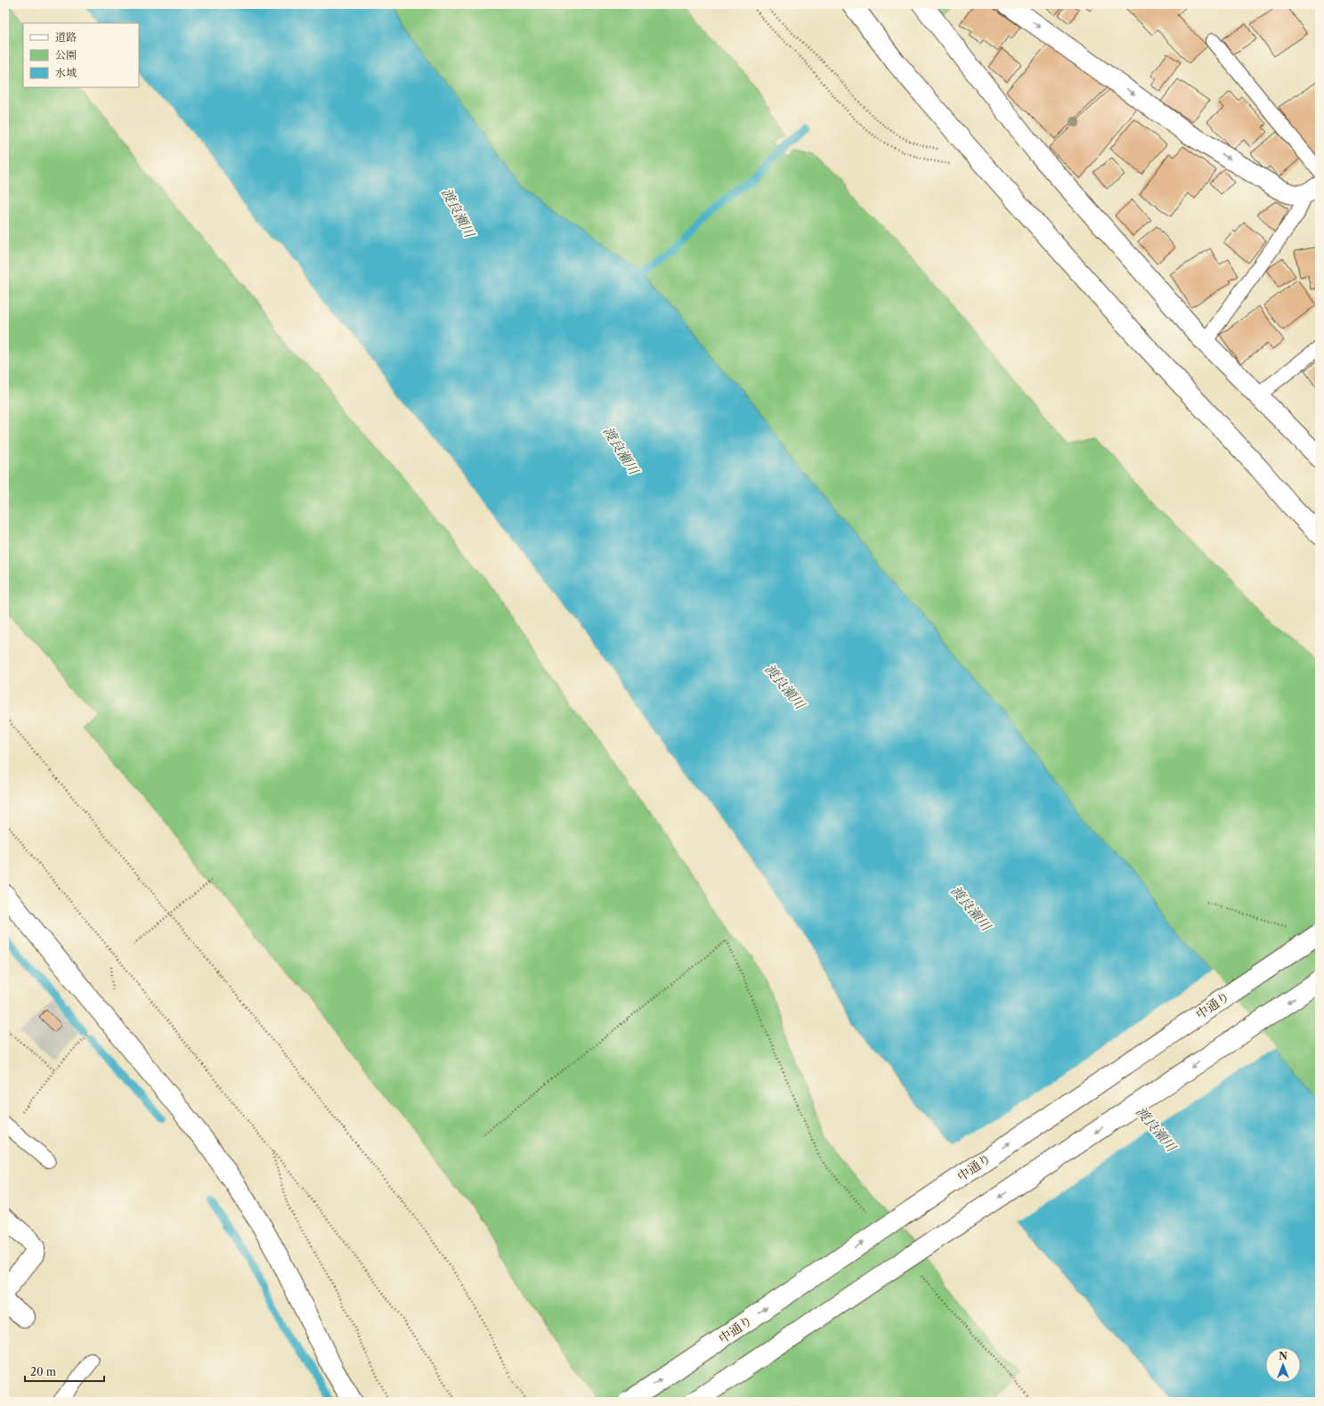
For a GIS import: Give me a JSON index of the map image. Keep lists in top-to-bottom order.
{
  "streets": {
    "street": ["中通り"]
  },
  "water": ["渡良瀬川"],
  "legend": ["道路", "公園", "水域"],
  "scale_bar": "20 m",
  "north": "top"
}
